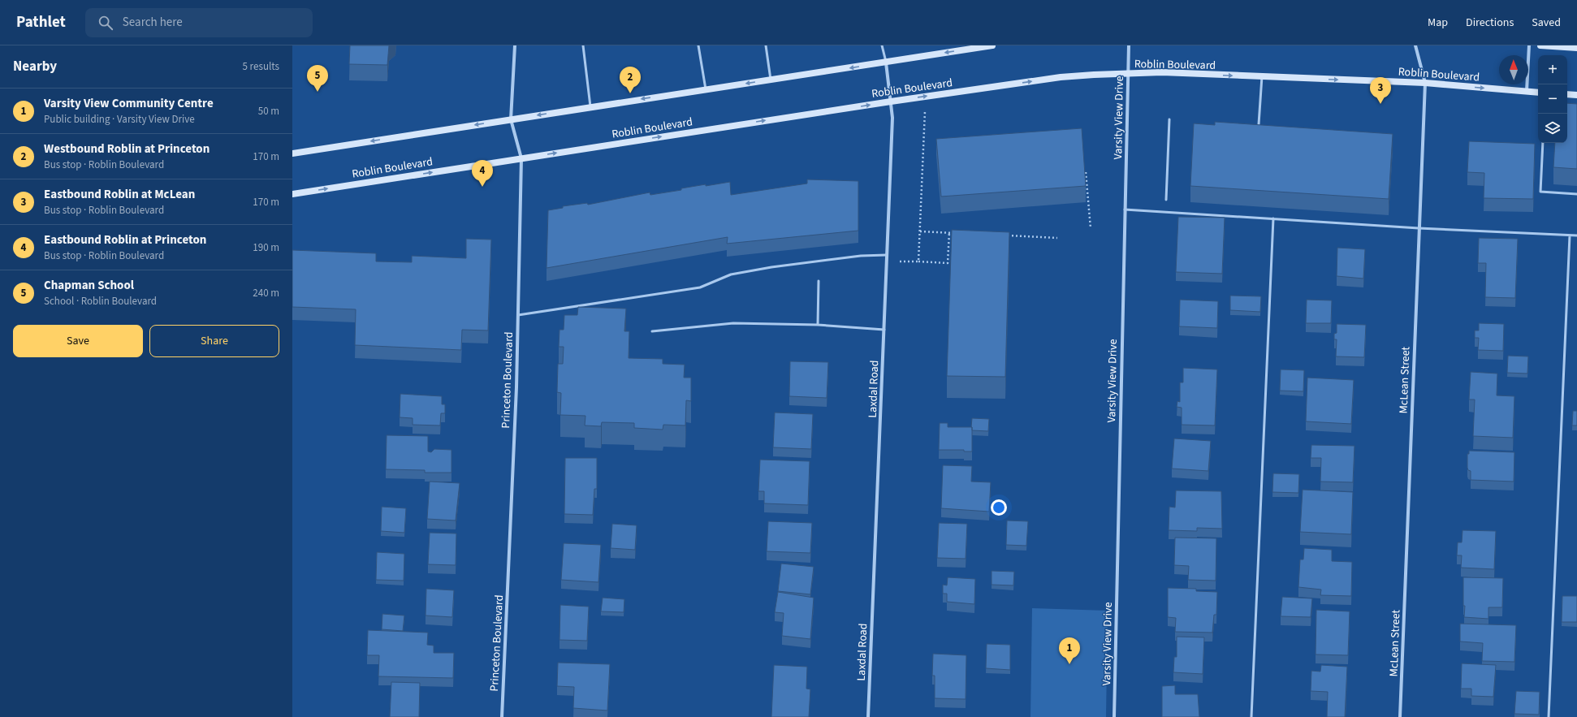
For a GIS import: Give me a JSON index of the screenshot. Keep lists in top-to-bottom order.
{
  "streets": {
    "main road": ["Roblin Boulevard"],
    "street": [
      "Varsity View Drive",
      "Princeton Boulevard",
      "McLean Street",
      "Laxdal Road"
    ]
  },
  "crossings": [
    ["Roblin Boulevard", "Varsity View Drive"],
    ["Roblin Boulevard", "Princeton Boulevard"],
    ["Roblin Boulevard", "McLean Street"],
    ["Roblin Boulevard", "Laxdal Road"]
  ],
  "north": "top",
  "page": {
    "header": "Pathlet",
    "search": "Search here",
    "nav": ["Map", "Directions", "Saved"],
    "heading": ["Nearby", "5 results"],
    "map_buttons": ["+", "−"],
    "pins": [
      "5",
      "2",
      "3",
      "4",
      "1"
    ],
    "list": [
      {
        "mark": "1",
        "name": "Varsity View Community Centre",
        "note": "Public building · Varsity View Drive",
        "value": "50 m"
      },
      {
        "mark": "2",
        "name": "Westbound Roblin at Princeton",
        "note": "Bus stop · Roblin Boulevard",
        "value": "170 m"
      },
      {
        "mark": "3",
        "name": "Eastbound Roblin at McLean",
        "note": "Bus stop · Roblin Boulevard",
        "value": "170 m"
      },
      {
        "mark": "4",
        "name": "Eastbound Roblin at Princeton",
        "note": "Bus stop · Roblin Boulevard",
        "value": "190 m"
      },
      {
        "mark": "5",
        "name": "Chapman School",
        "note": "School · Roblin Boulevard",
        "value": "240 m"
      }
    ],
    "buttons": ["Save", "Share"]
  }
}
